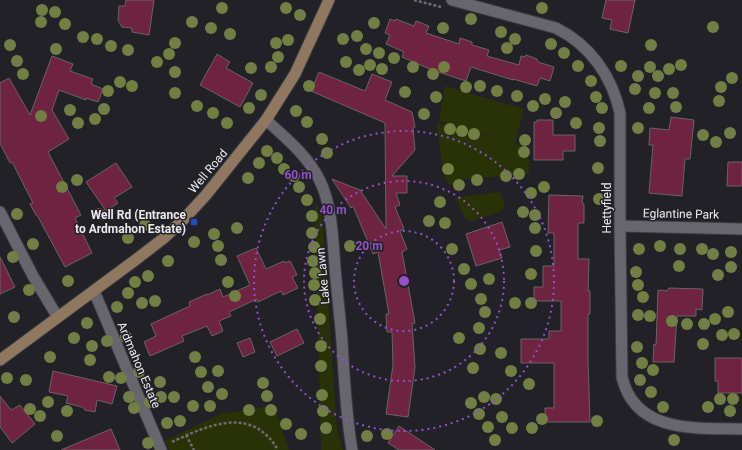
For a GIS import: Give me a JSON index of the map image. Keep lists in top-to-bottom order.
{
  "streets": {
    "main road": ["Well Road"],
    "street": [
      "Hettyfield",
      "Eglantine Park",
      "Lake Lawn",
      "Ardmahon Estate"
    ]
  },
  "crossings": [
    ["Well Road", "Lake Lawn"],
    ["Well Road", "Ardmahon Estate"],
    ["Hettyfield", "Eglantine Park"]
  ],
  "places": {
    "transit": ["Well Rd (Entrance to Ardmahon Estate)"]
  },
  "rings": ["60 m", "40 m", "20 m"]
}
